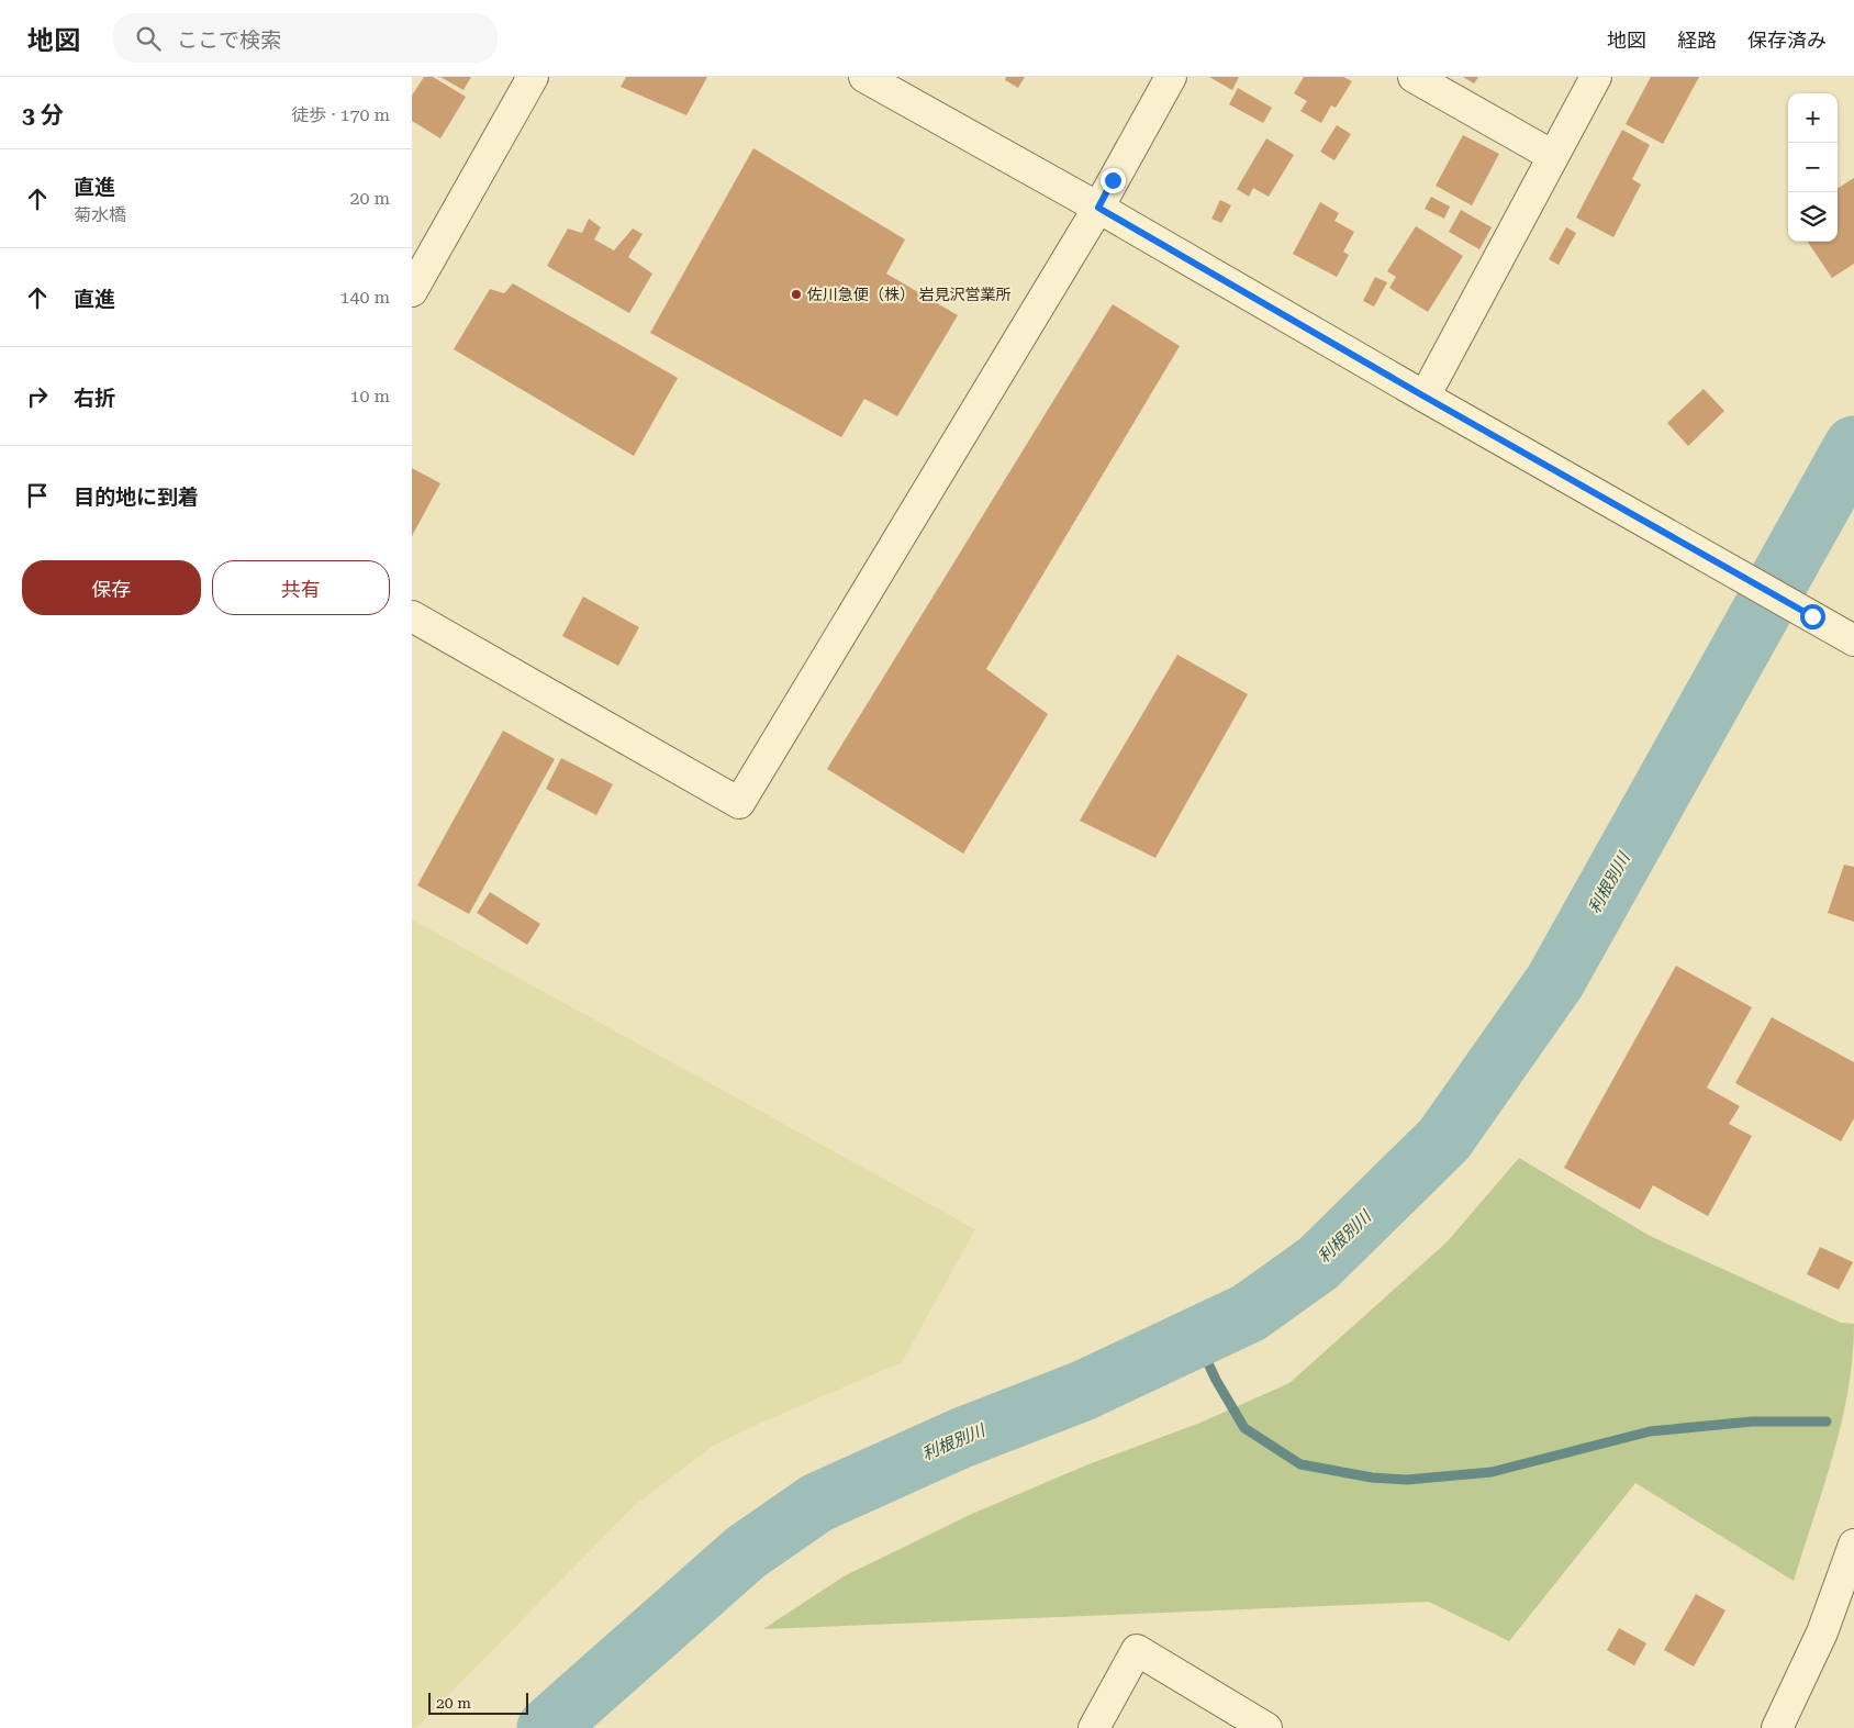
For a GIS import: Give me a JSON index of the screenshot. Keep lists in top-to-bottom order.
{
  "water": ["利根別川"],
  "places": ["佐川急便（株） 岩見沢営業所"],
  "scale_bar": "20 m",
  "page": {
    "header": "地図",
    "search": "ここで検索",
    "nav": ["地図", "経路", "保存済み"],
    "heading": ["3 分", "徒歩 · 170 m"],
    "map_buttons": ["+", "−"],
    "list": [
      ["直進", "菊水橋", "20 m"],
      ["直進", "140 m"],
      ["右折", "10 m"],
      "目的地に到着"
    ],
    "buttons": ["保存", "共有"],
    "scale": "20 m"
  }
}
